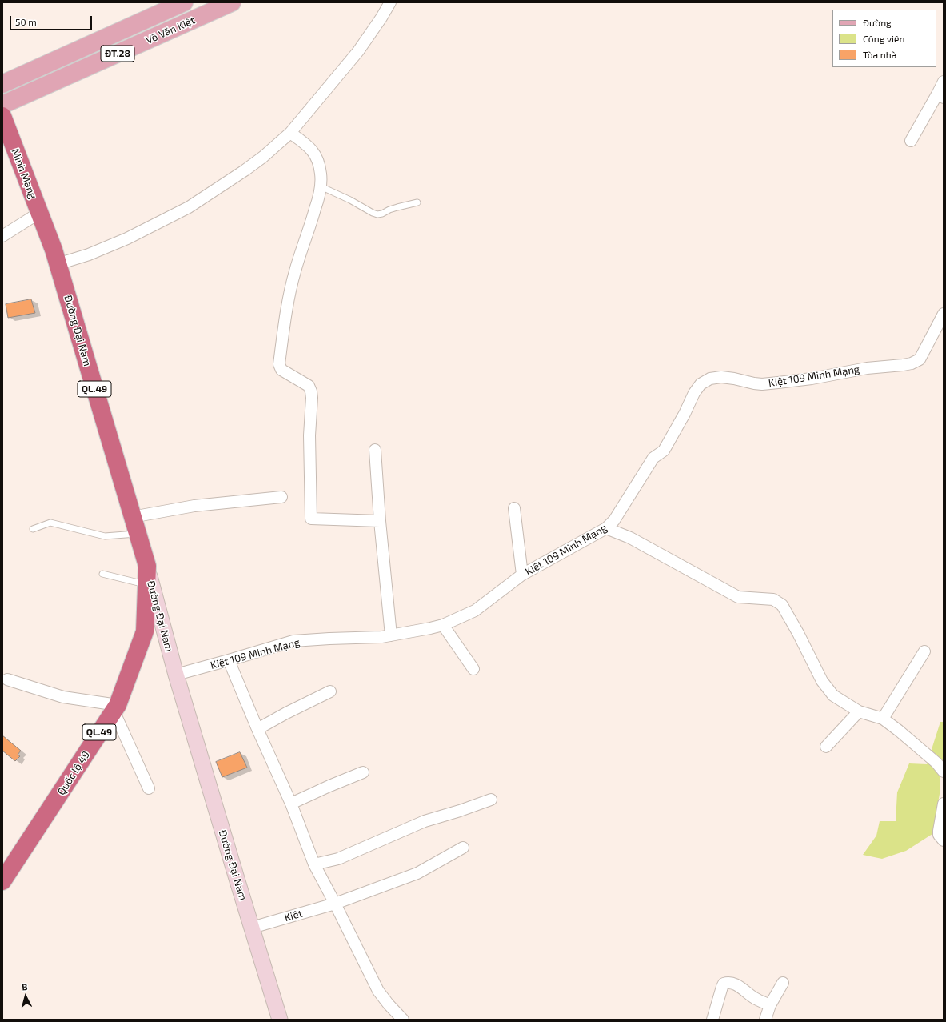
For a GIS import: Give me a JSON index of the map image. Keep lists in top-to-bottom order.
{
  "streets": {
    "highway": [
      "Minh Mạng",
      "Đường Đại Nam",
      "QL.49",
      "Quốc lộ 49"
    ],
    "main road": ["Võ Văn Kiệt", "ĐT.28"],
    "street": ["Kiệt 109 Minh Mạng", "Kiệt"]
  },
  "crossings": [
    ["Minh Mạng", "Đường Đại Nam"],
    ["Đường Đại Nam", "Kiệt 109 Minh Mạng"],
    ["Đường Đại Nam", "Quốc lộ 49"],
    ["Đường Đại Nam", "Kiệt"]
  ],
  "legend": ["Đường", "Công viên", "Tòa nhà"],
  "scale_bar": "50 m",
  "north": "top"
}
